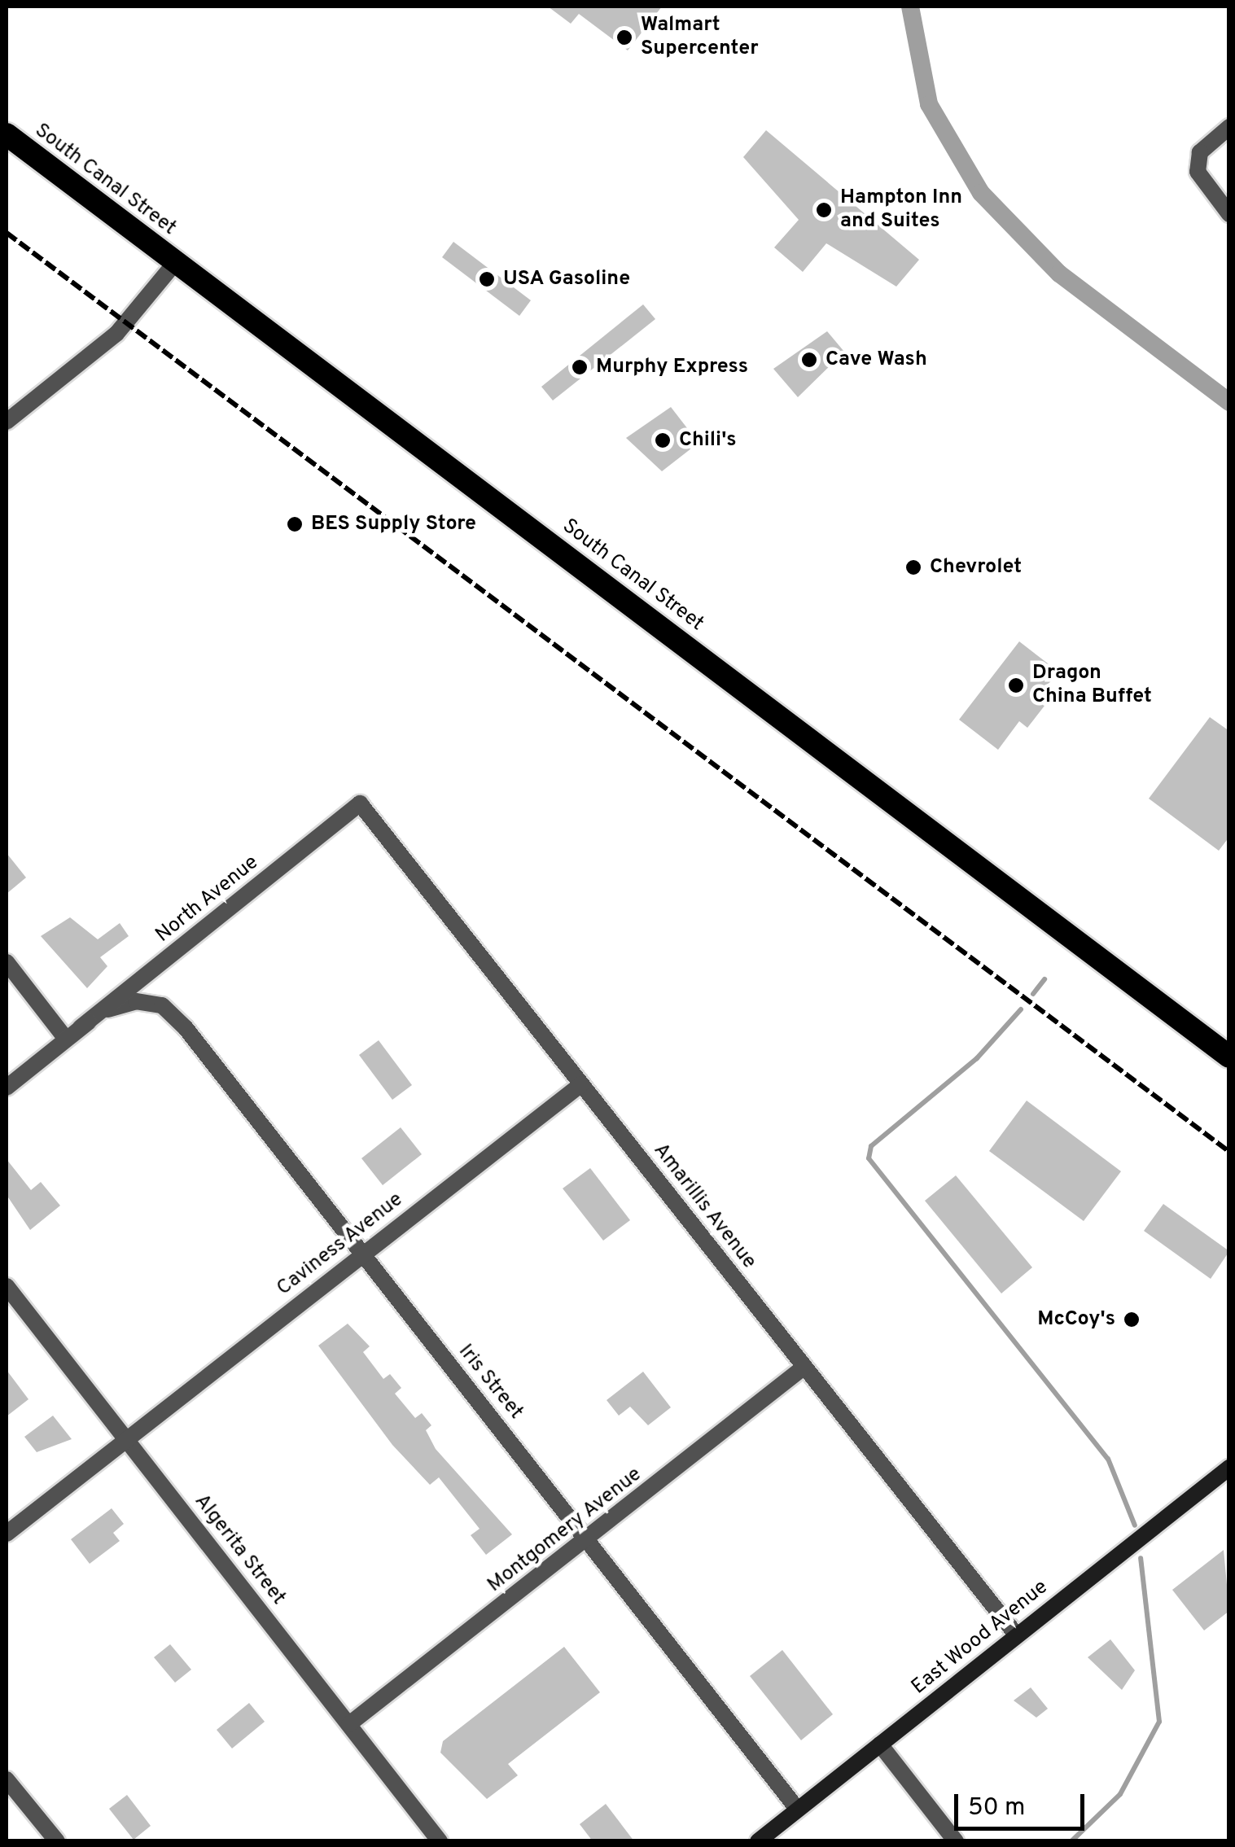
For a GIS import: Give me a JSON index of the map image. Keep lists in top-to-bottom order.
{
  "streets": {
    "highway": ["South Canal Street"],
    "main road": ["East Wood Avenue"],
    "street": [
      "North Avenue",
      "Amarillis Avenue",
      "Caviness Avenue",
      "Iris Street",
      "Montgomery Avenue",
      "Algerita Street"
    ]
  },
  "crossings": [
    ["North Avenue", "Amarillis Avenue"],
    ["North Avenue", "Iris Street"],
    ["Amarillis Avenue", "Caviness Avenue"],
    ["Amarillis Avenue", "Montgomery Avenue"],
    ["Amarillis Avenue", "East Wood Avenue"],
    ["Caviness Avenue", "Iris Street"],
    ["Caviness Avenue", "Algerita Street"],
    ["Iris Street", "Montgomery Avenue"],
    ["Iris Street", "East Wood Avenue"],
    ["Montgomery Avenue", "Algerita Street"]
  ],
  "places": [
    "Walmart Supercenter",
    "Hampton Inn and Suites",
    "USA Gasoline",
    "Cave Wash",
    "Murphy Express",
    "Chili's",
    "BES Supply Store",
    "Chevrolet",
    "Dragon China Buffet",
    "McCoy's"
  ],
  "scale_bar": "50 m"
}
